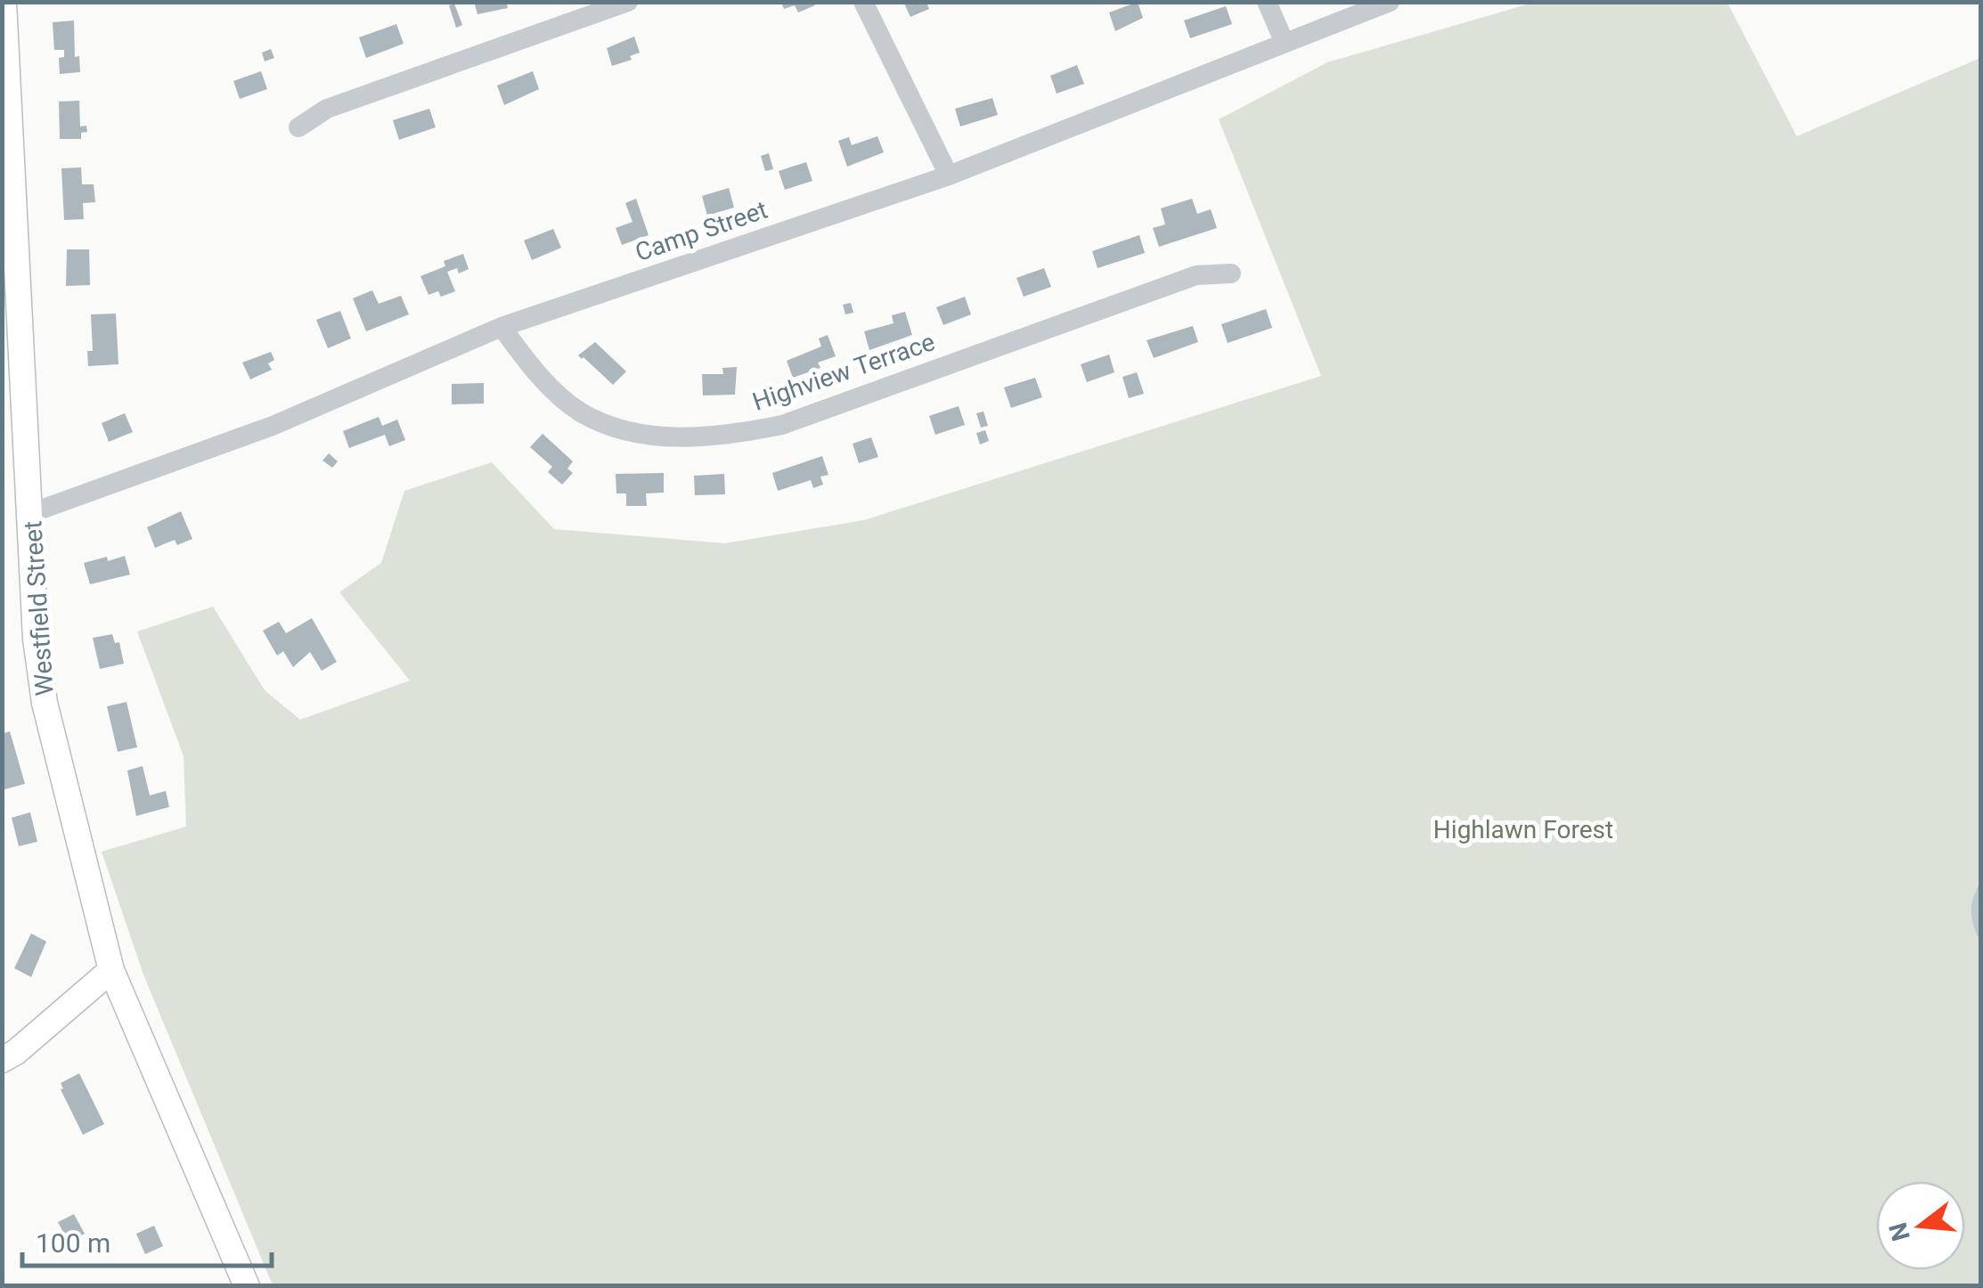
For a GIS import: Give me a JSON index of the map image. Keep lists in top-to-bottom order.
{
  "streets": {
    "main road": ["Westfield Street"],
    "street": ["Camp Street", "Highview Terrace"]
  },
  "crossings": [
    ["Camp Street", "Highview Terrace"],
    ["Camp Street", "Westfield Street"]
  ],
  "parks": ["Highlawn Forest"],
  "scale_bar": "100 m",
  "north": "left"
}
